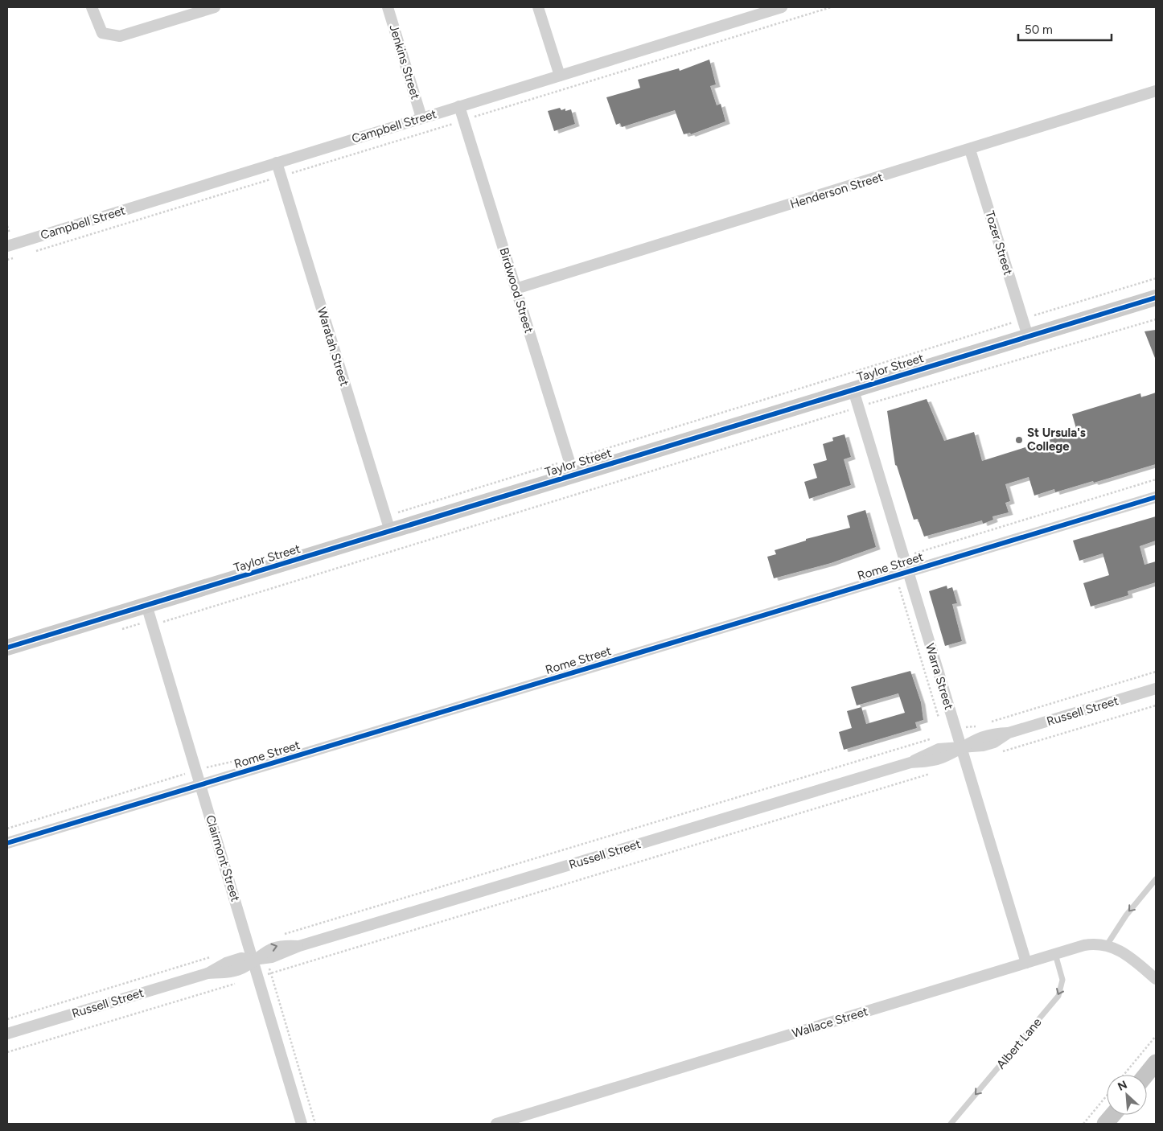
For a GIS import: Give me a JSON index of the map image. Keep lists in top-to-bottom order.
{
  "streets": {
    "street": [
      "Jenkins Street",
      "Campbell Street",
      "Henderson Street",
      "Tozer Street",
      "Birdwood Street",
      "Waratah Street",
      "Taylor Street",
      "Rome Street",
      "Warra Street",
      "Russell Street",
      "Clairmont Street",
      "Wallace Street"
    ],
    "lane": ["Albert Lane"]
  },
  "crossings": [
    ["Jenkins Street", "Campbell Street"],
    ["Campbell Street", "Birdwood Street"],
    ["Campbell Street", "Waratah Street"],
    ["Henderson Street", "Tozer Street"],
    ["Henderson Street", "Birdwood Street"],
    ["Tozer Street", "Taylor Street"],
    ["Birdwood Street", "Taylor Street"],
    ["Waratah Street", "Taylor Street"],
    ["Taylor Street", "Warra Street"],
    ["Taylor Street", "Clairmont Street"],
    ["Rome Street", "Warra Street"],
    ["Rome Street", "Clairmont Street"],
    ["Warra Street", "Russell Street"],
    ["Warra Street", "Wallace Street"],
    ["Russell Street", "Clairmont Street"],
    ["Wallace Street", "Albert Lane"]
  ],
  "one_way": ["Albert Lane"],
  "places": ["St Ursula's College"],
  "scale_bar": "50 m",
  "north": "top left"
}
